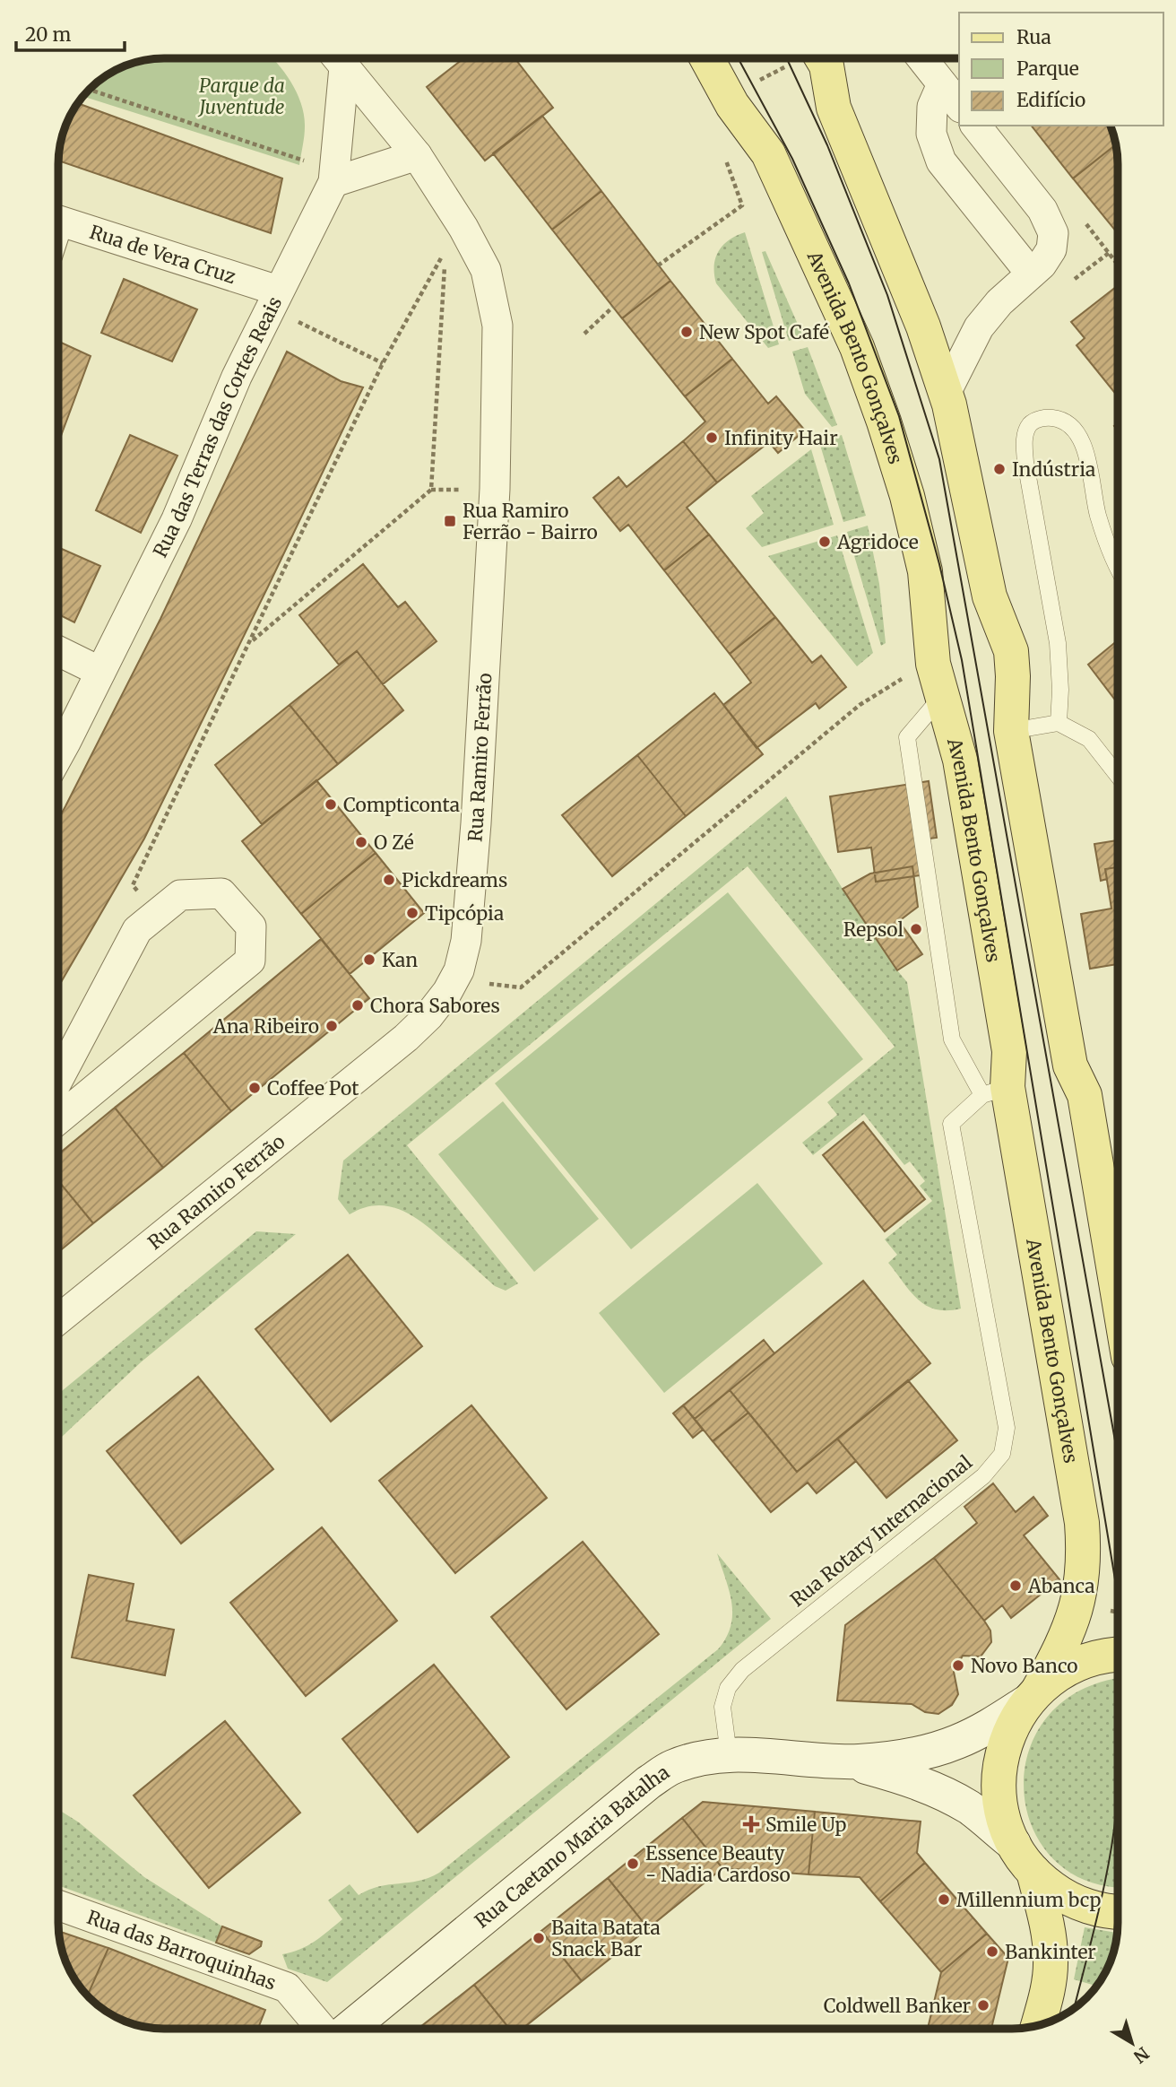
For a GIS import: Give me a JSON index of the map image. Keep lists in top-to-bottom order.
{
  "streets": {
    "main road": ["Avenida Bento Gonçalves"],
    "street": [
      "Rua de Vera Cruz",
      "Rua das Terras das Cortes Reais",
      "Rua Ramiro Ferrão",
      "Rua Caetano Maria Batalha",
      "Rua das Barroquinhas"
    ],
    "lane": ["Rua Rotary Internacional"]
  },
  "crossings": [
    ["Rua de Vera Cruz", "Rua das Terras das Cortes Reais"],
    ["Avenida Bento Gonçalves", "Rua Rotary Internacional"],
    ["Avenida Bento Gonçalves", "Rua Caetano Maria Batalha"],
    ["Rua Rotary Internacional", "Rua Caetano Maria Batalha"]
  ],
  "parks": ["Parque da Juventude"],
  "places": {
    "other": [
      "New Spot Café",
      "Infinity Hair",
      "Indústria",
      "Agridoce",
      "Compticonta",
      "O Zé",
      "Pickdreams",
      "Tipcópia",
      "Repsol",
      "Kan",
      "Chora Sabores",
      "Ana Ribeiro",
      "Coffee Pot",
      "Abanca",
      "Novo Banco",
      "Essence Beauty - Nadia Cardoso",
      "Millennium bcp",
      "Baita Batata Snack Bar",
      "Bankinter",
      "Coldwell Banker"
    ],
    "transit": ["Rua Ramiro Ferrão - Bairro"],
    "health": ["Smile Up"]
  },
  "legend": ["Rua", "Parque", "Edifício"],
  "scale_bar": "20 m",
  "north": "bottom right"
}
